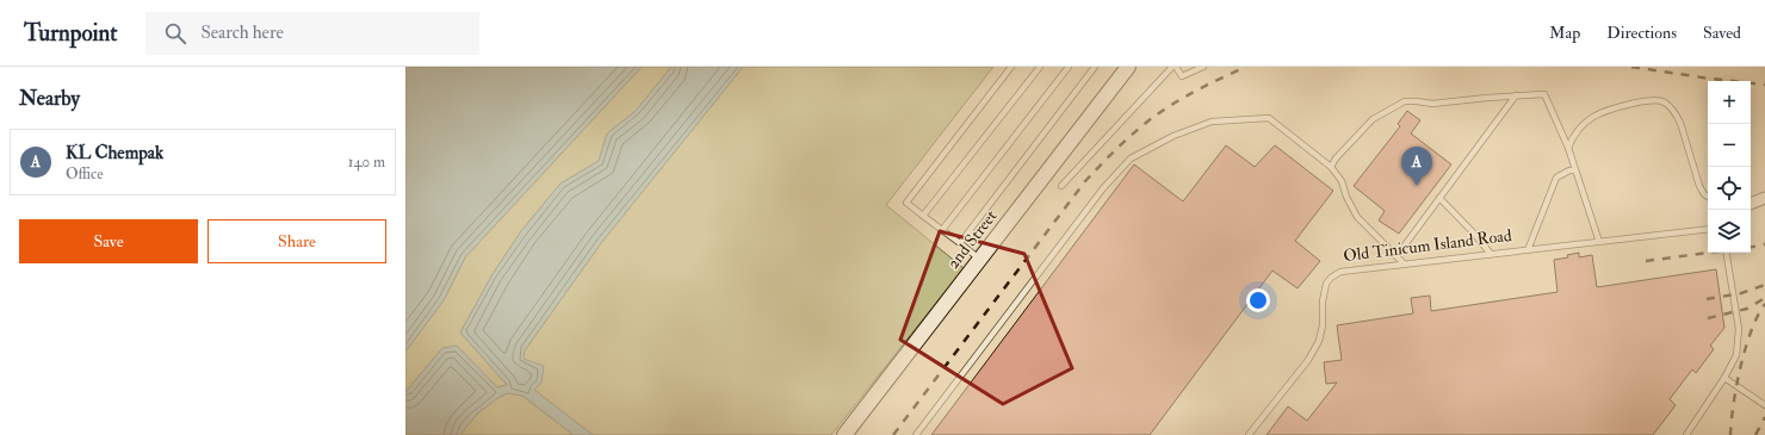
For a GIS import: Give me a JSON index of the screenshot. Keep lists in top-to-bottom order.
{
  "streets": {
    "street": ["2nd Street"],
    "lane": ["Old Tinicum Island Road"]
  },
  "page": {
    "header": "Turnpoint",
    "search": "Search here",
    "nav": ["Map", "Directions", "Saved"],
    "heading": "Nearby",
    "map_buttons": ["+", "−"],
    "list": [
      {
        "mark": "A",
        "name": "KL Chempak",
        "note": "Office",
        "value": "140 m"
      }
    ],
    "pins": "A",
    "buttons": ["Save", "Share"]
  }
}
